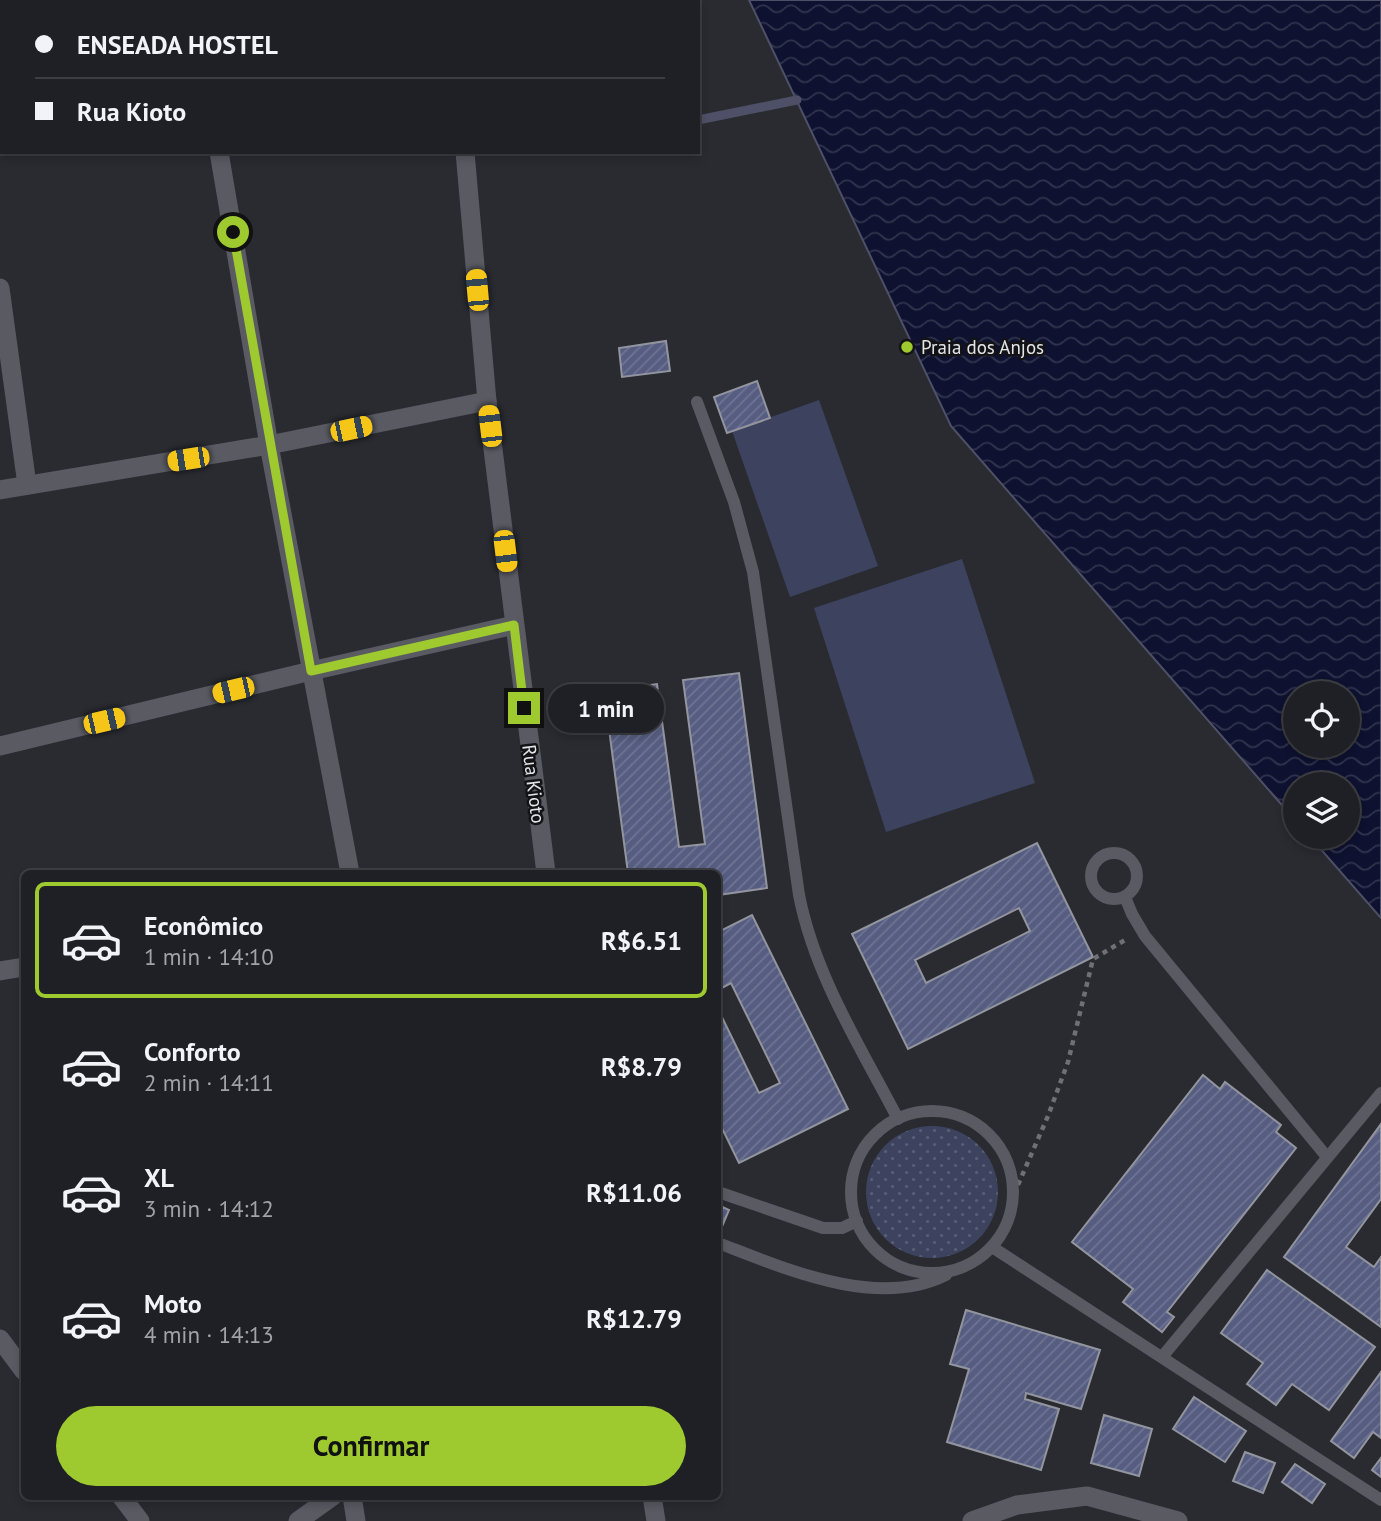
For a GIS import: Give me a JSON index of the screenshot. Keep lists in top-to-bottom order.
{
  "streets": {
    "street": ["Rua Kioto"]
  },
  "places": ["Praia dos Anjos"],
  "page": {
    "banner": ["ENSEADA HOSTEL", "Rua Kioto"],
    "bubble": "1 min",
    "list": [
      {
        "name": "Econômico",
        "note": "1 min · 14:10",
        "value": "R$6.51"
      },
      {
        "name": "Conforto",
        "note": "2 min · 14:11",
        "value": "R$8.79"
      },
      {
        "name": "XL",
        "note": "3 min · 14:12",
        "value": "R$11.06"
      },
      {
        "name": "Moto",
        "note": "4 min · 14:13",
        "value": "R$12.79"
      }
    ],
    "buttons": "Confirmar"
  }
}
